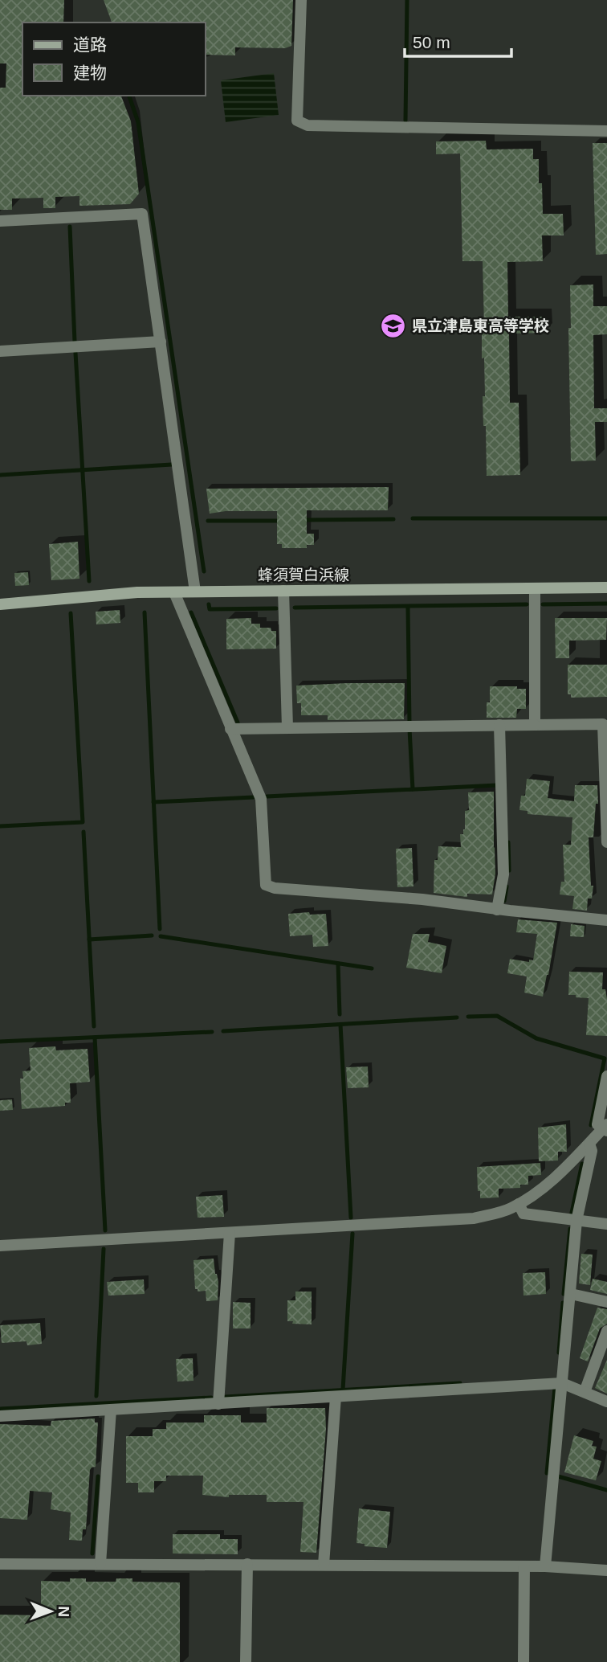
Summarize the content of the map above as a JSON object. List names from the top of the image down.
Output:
{
  "streets": {
    "main road": ["蜂須賀白浜線"]
  },
  "places": {
    "school or university": ["県立津島東高等学校"]
  },
  "legend": ["道路", "建物"],
  "scale_bar": "50 m",
  "north": "right"
}
